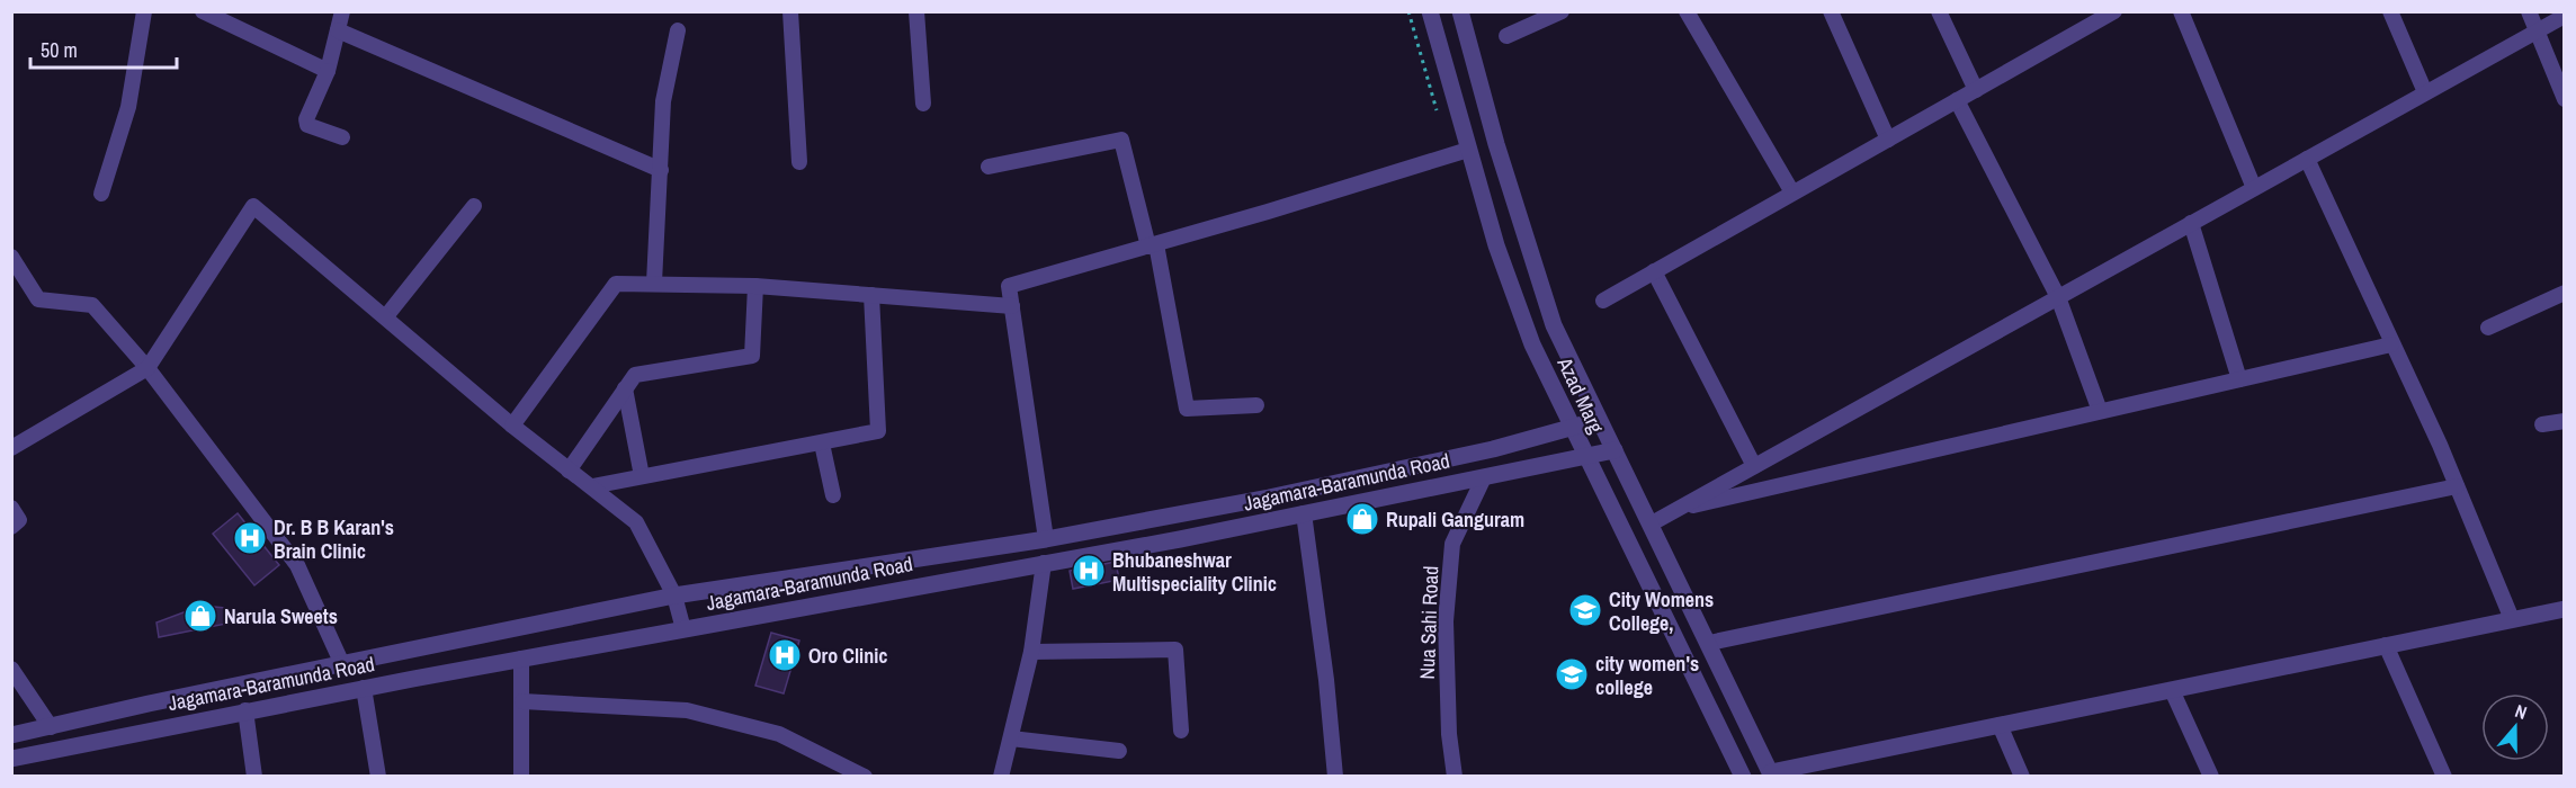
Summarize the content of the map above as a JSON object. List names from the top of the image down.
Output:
{
  "streets": {
    "street": ["Azad Marg", "Jagamara-Baramunda Road", "Nua Sahi Road"]
  },
  "crossings": [
    ["Azad Marg", "Jagamara-Baramunda Road"],
    ["Jagamara-Baramunda Road", "Nua Sahi Road"]
  ],
  "places": {
    "shop": ["Rupali Ganguram", "Narula Sweets"],
    "hospital": ["Dr. B B Karan's Brain Clinic", "Bhubaneshwar Multispeciality Clinic", "Oro Clinic"],
    "school or university": ["City Womens College,", "city women's college"]
  },
  "scale_bar": "50 m",
  "north": "top"
}
